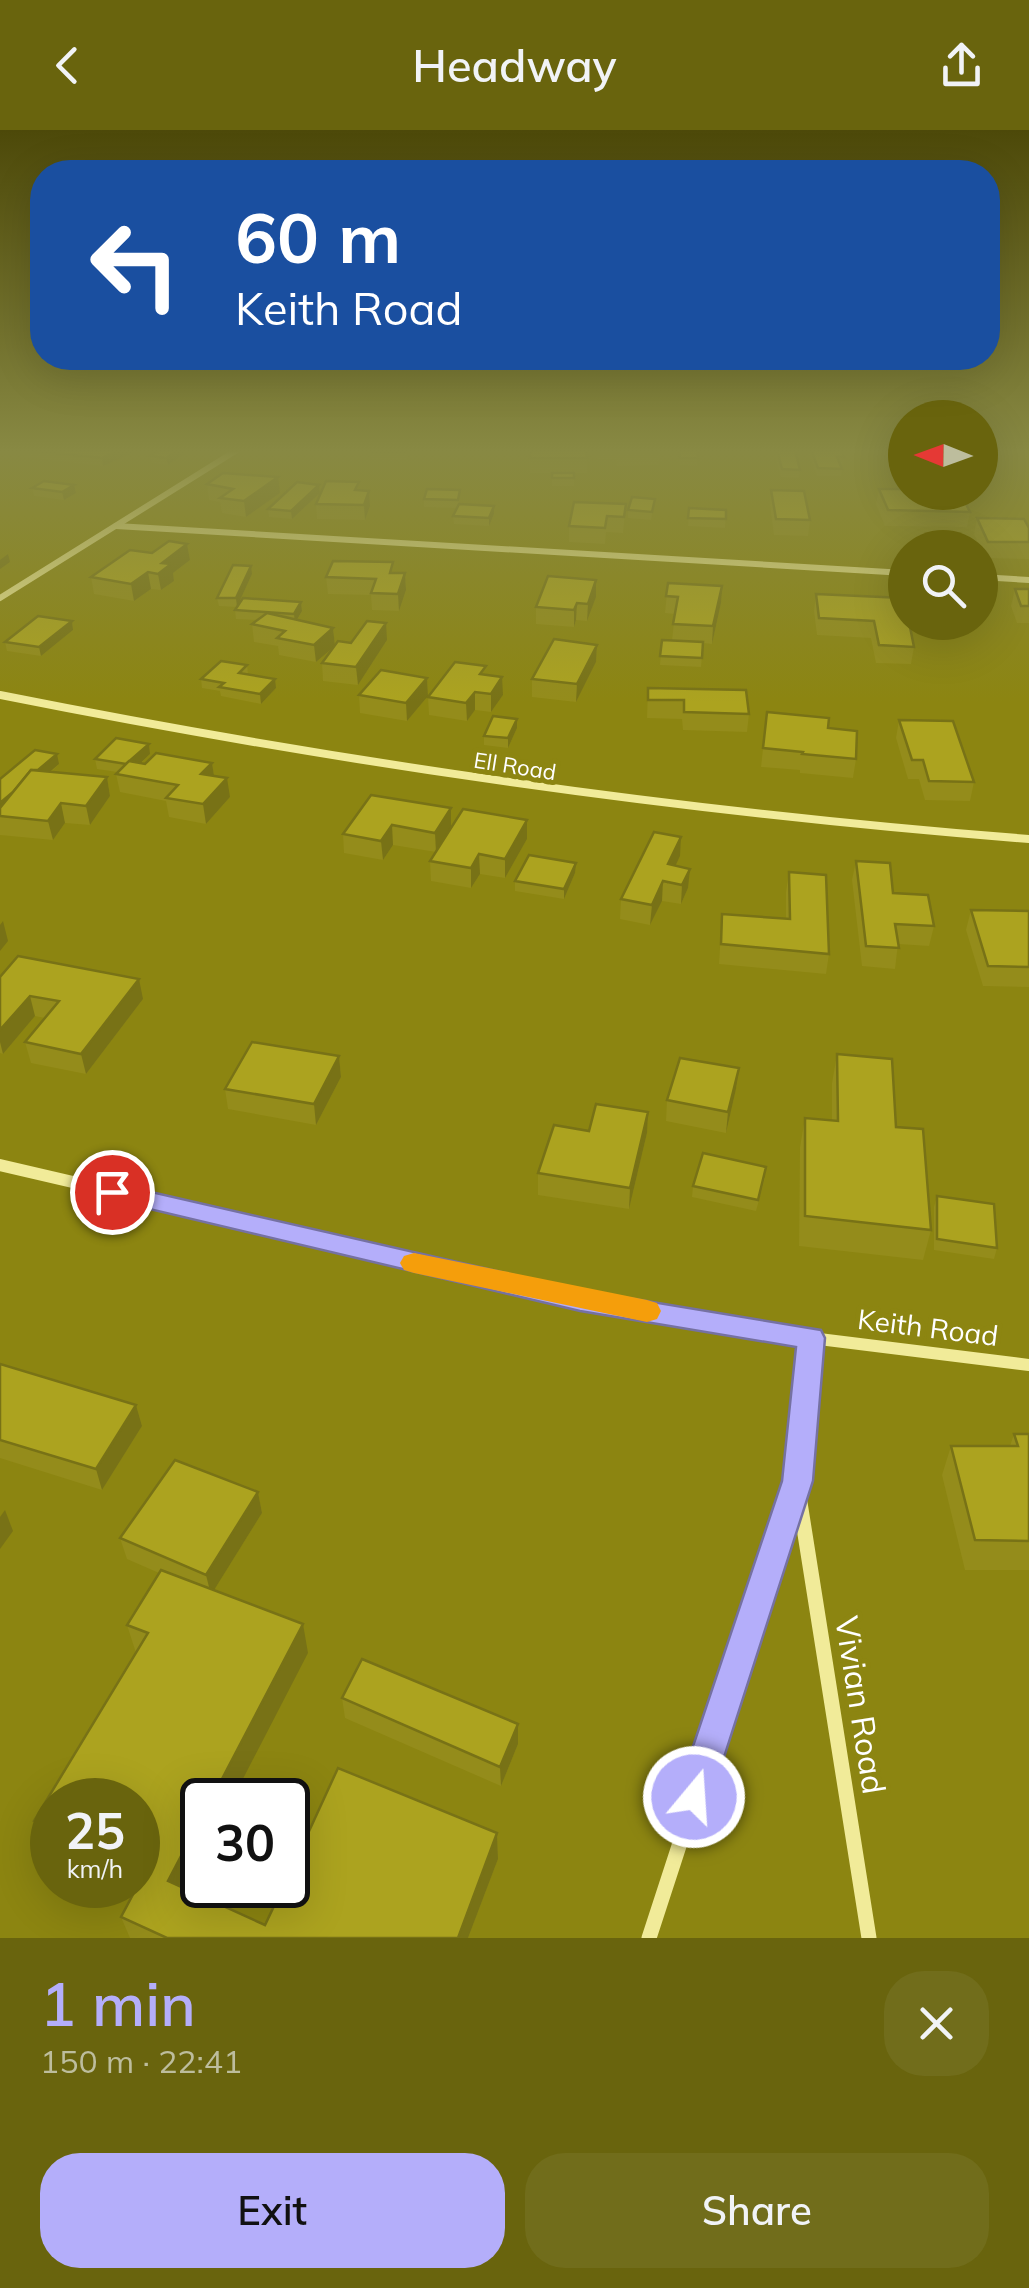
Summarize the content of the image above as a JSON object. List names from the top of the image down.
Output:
{
  "streets": {
    "street": ["Ell Road", "Keith Road", "Vivian Road"]
  },
  "north": "left",
  "page": {
    "header": "Headway",
    "turn": ["60 m", "Keith Road"],
    "speed": "25 km/h",
    "limit": "30",
    "heading": ["1 min", "150 m · 22:41"],
    "buttons": ["Exit", "Share"]
  }
}
